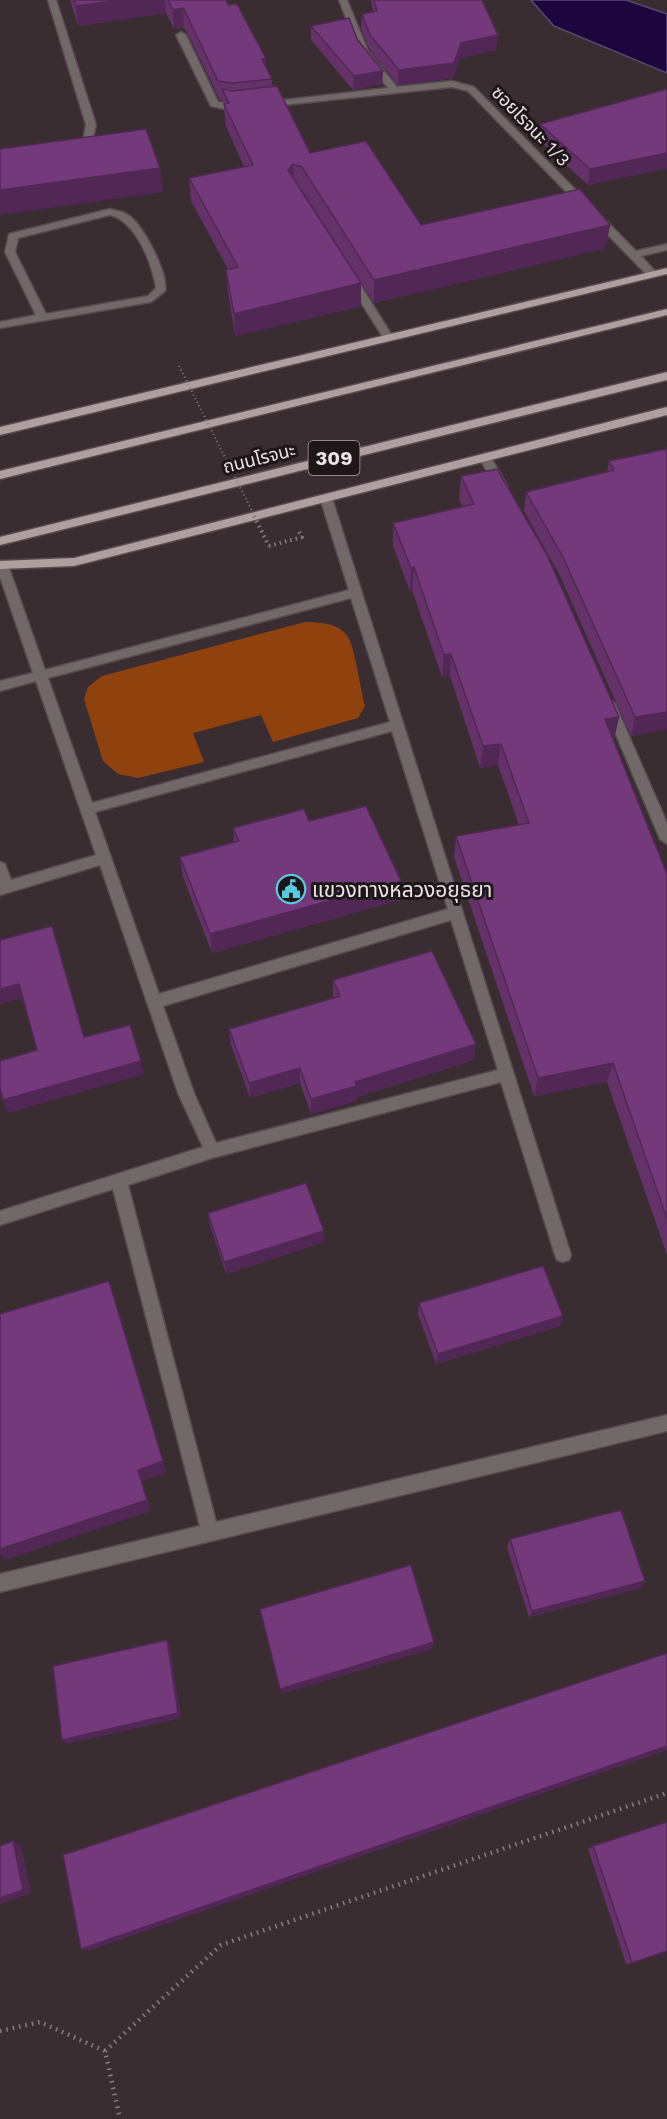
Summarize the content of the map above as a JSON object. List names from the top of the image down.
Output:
{
  "streets": {
    "main road": ["ถนนโรจนะ", "309"],
    "street": ["ซอยโรจนะ 1/3"]
  },
  "places": {
    "public building": ["แขวงทางหลวงอยุธยา"]
  }
}
